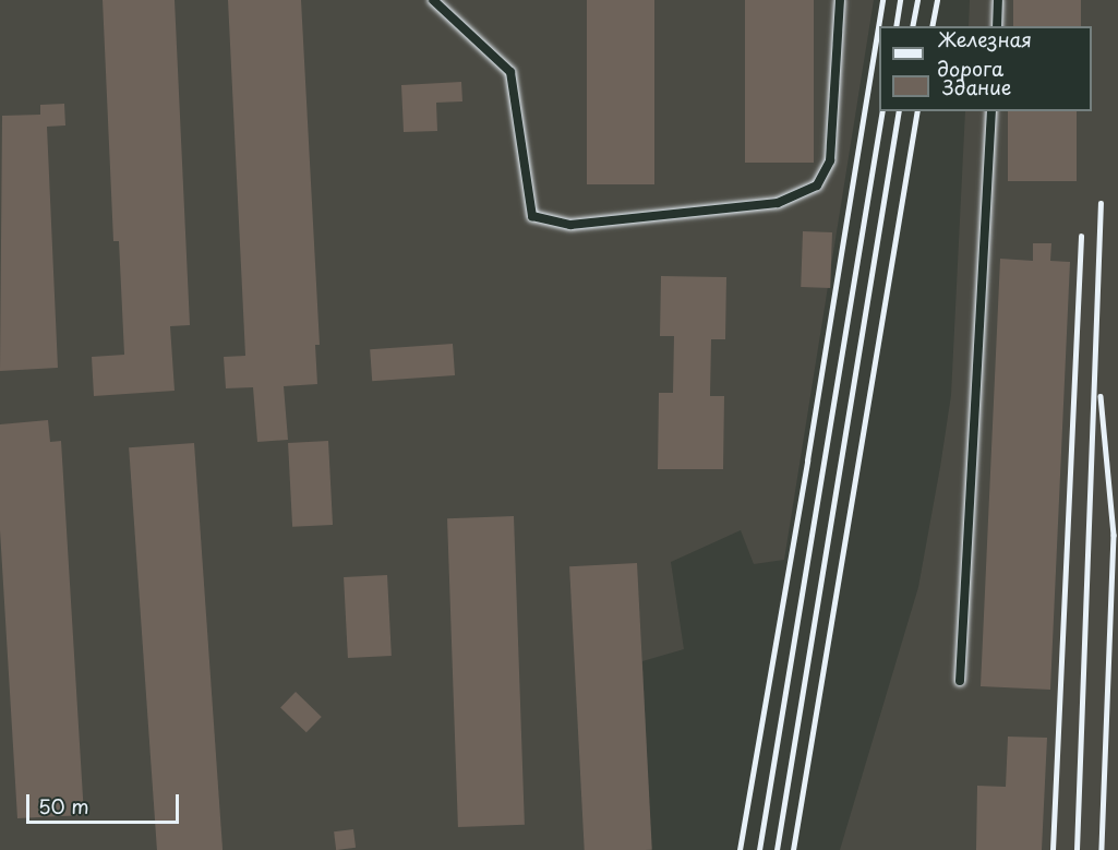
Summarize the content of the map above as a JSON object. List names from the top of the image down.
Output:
{
  "legend": ["Железная дорога", "Здание"],
  "scale_bar": "50 m"
}
